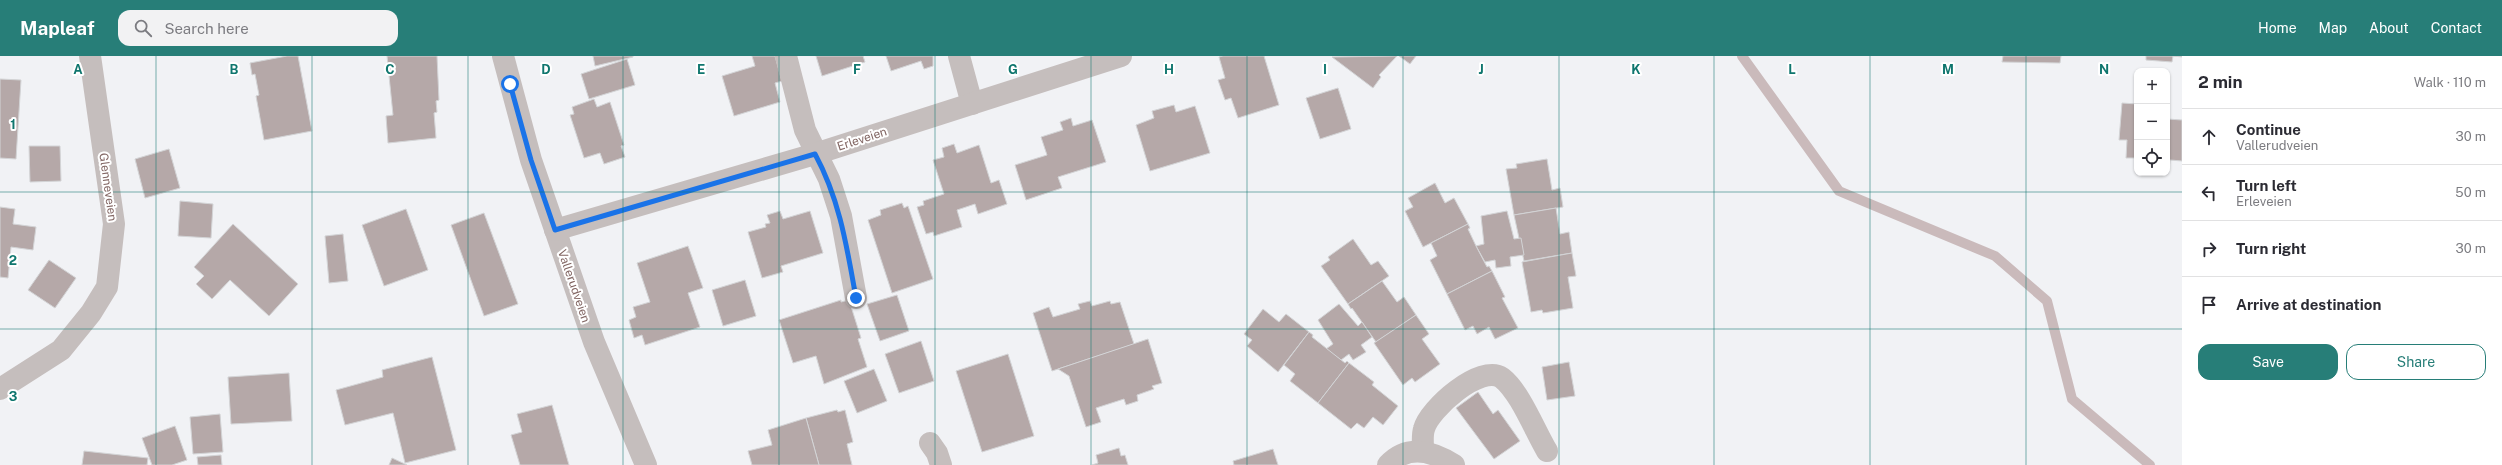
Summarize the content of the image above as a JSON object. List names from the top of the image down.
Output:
{
  "streets": {
    "street": ["Erleveien", "Glenneveien", "Vallerudveien"]
  },
  "crossings": [
    ["Erleveien", "Vallerudveien"]
  ],
  "page": {
    "header": "Mapleaf",
    "search": "Search here",
    "nav": [
      "Home",
      "Map",
      "About",
      "Contact"
    ],
    "heading": ["2 min", "Walk · 110 m"],
    "map_buttons": ["+", "−"],
    "list": [
      ["Continue", "Vallerudveien", "30 m"],
      ["Turn left", "Erleveien", "50 m"],
      ["Turn right", "30 m"],
      "Arrive at destination"
    ],
    "buttons": ["Save", "Share"]
  },
  "grid": {
    "columns": [
      "A",
      "B",
      "C",
      "D",
      "E",
      "F",
      "G",
      "H",
      "I",
      "J",
      "K",
      "L",
      "M",
      "N"
    ],
    "rows": ["1", "2", "3"]
  }
}
